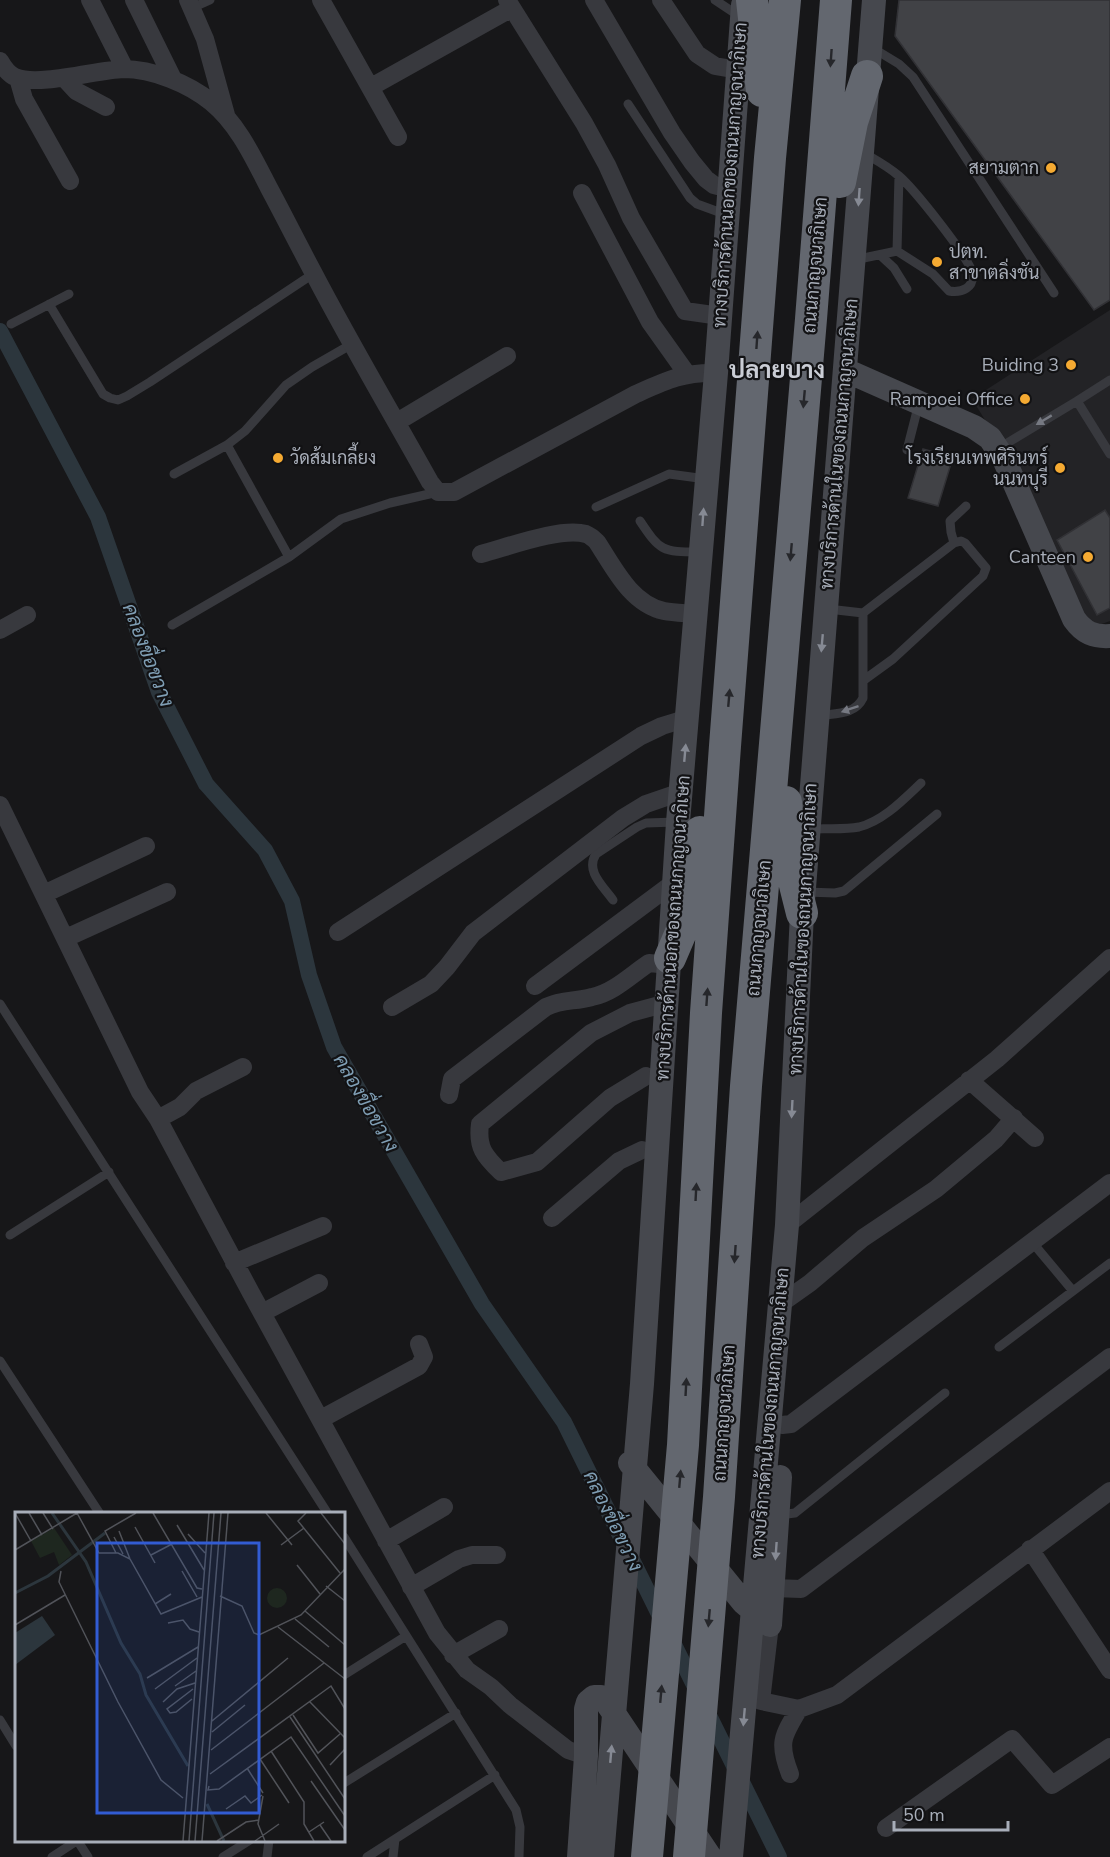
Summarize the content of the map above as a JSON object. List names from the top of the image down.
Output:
{
  "streets": {
    "highway": ["ถนนกาญจนาภิเษก"],
    "main road": ["ทางบริการด้านนอกของถนนกาญจนาภิเษก", "ทางบริการด้านในของถนนกาญจนาภิเษก"]
  },
  "districts": ["ปลายบาง"],
  "water": ["คลองขื่อขวาง"],
  "places": [
    "สยามตาก",
    "ปตท. สาขาตลิ่งชัน",
    "Buiding 3",
    "Rampoei Office",
    "วัดส้มเกลี้ยง",
    "โรงเรียนเทพศิรินทร์ นนทบุรี",
    "Canteen"
  ],
  "scale_bar": "50 m"
}
